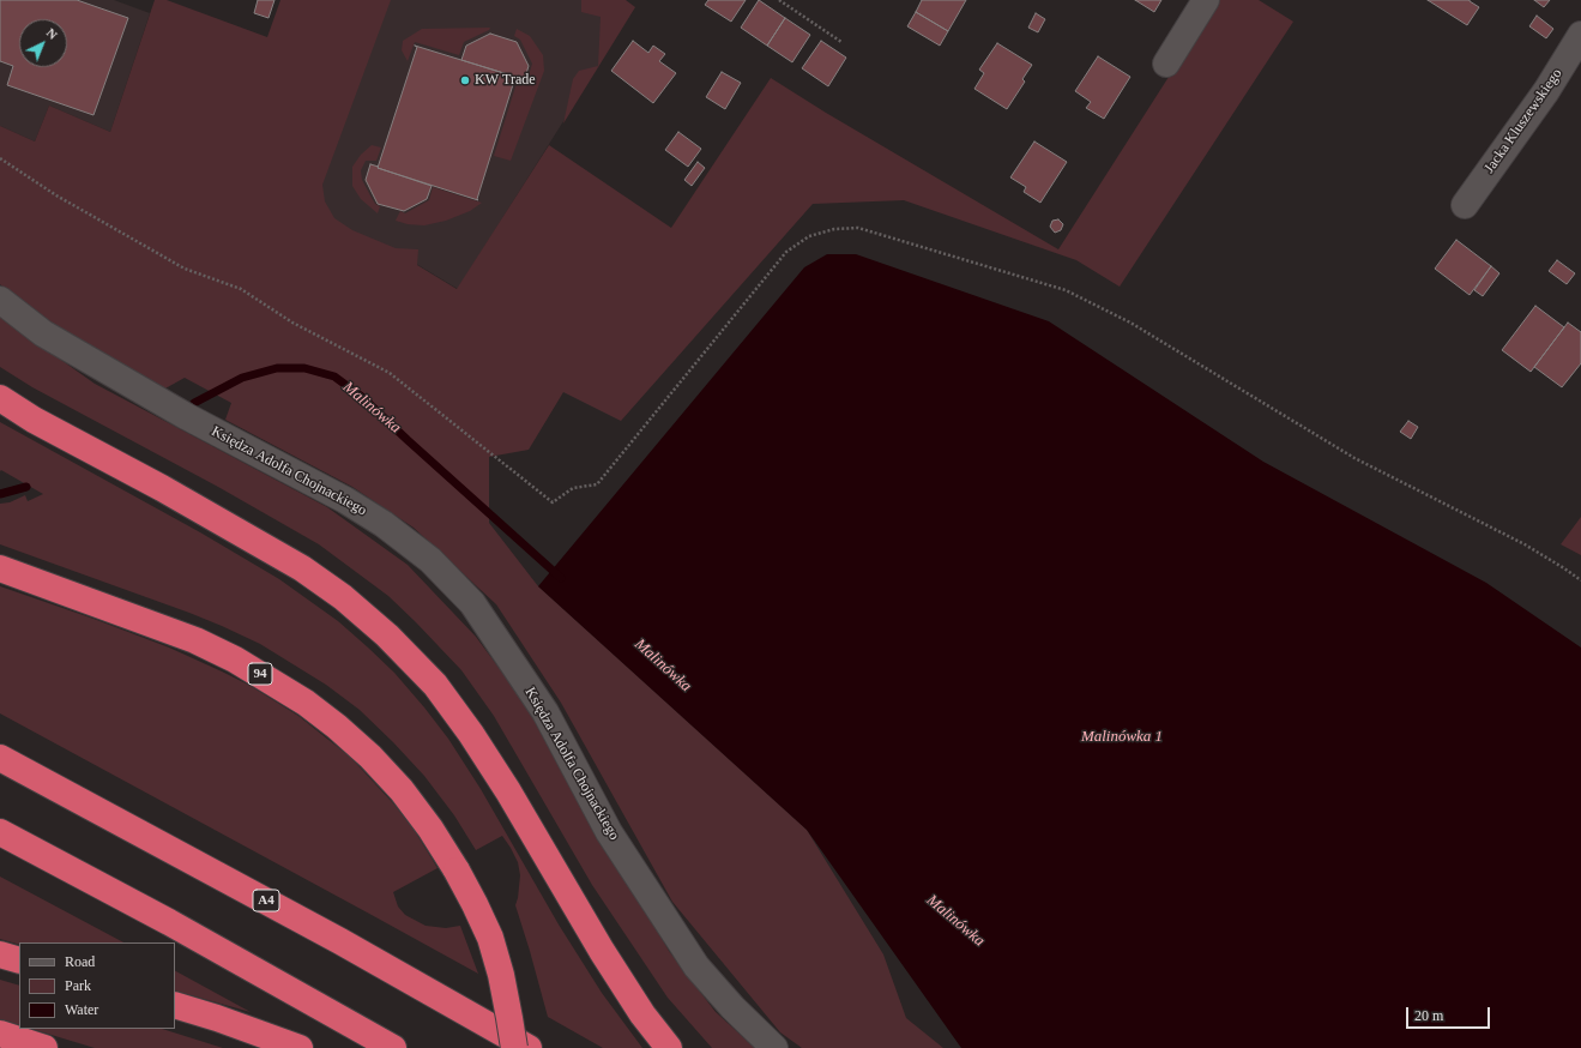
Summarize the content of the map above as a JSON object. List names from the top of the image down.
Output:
{
  "streets": {
    "highway": ["94", "A4"],
    "street": ["Jacka Kluszewskiego", "Księdza Adolfa Chojnackiego"]
  },
  "water": ["Malinówka", "Malinówka 1"],
  "places": ["KW Trade"],
  "legend": ["Road", "Park", "Water"],
  "scale_bar": "20 m",
  "north": "top right"
}
